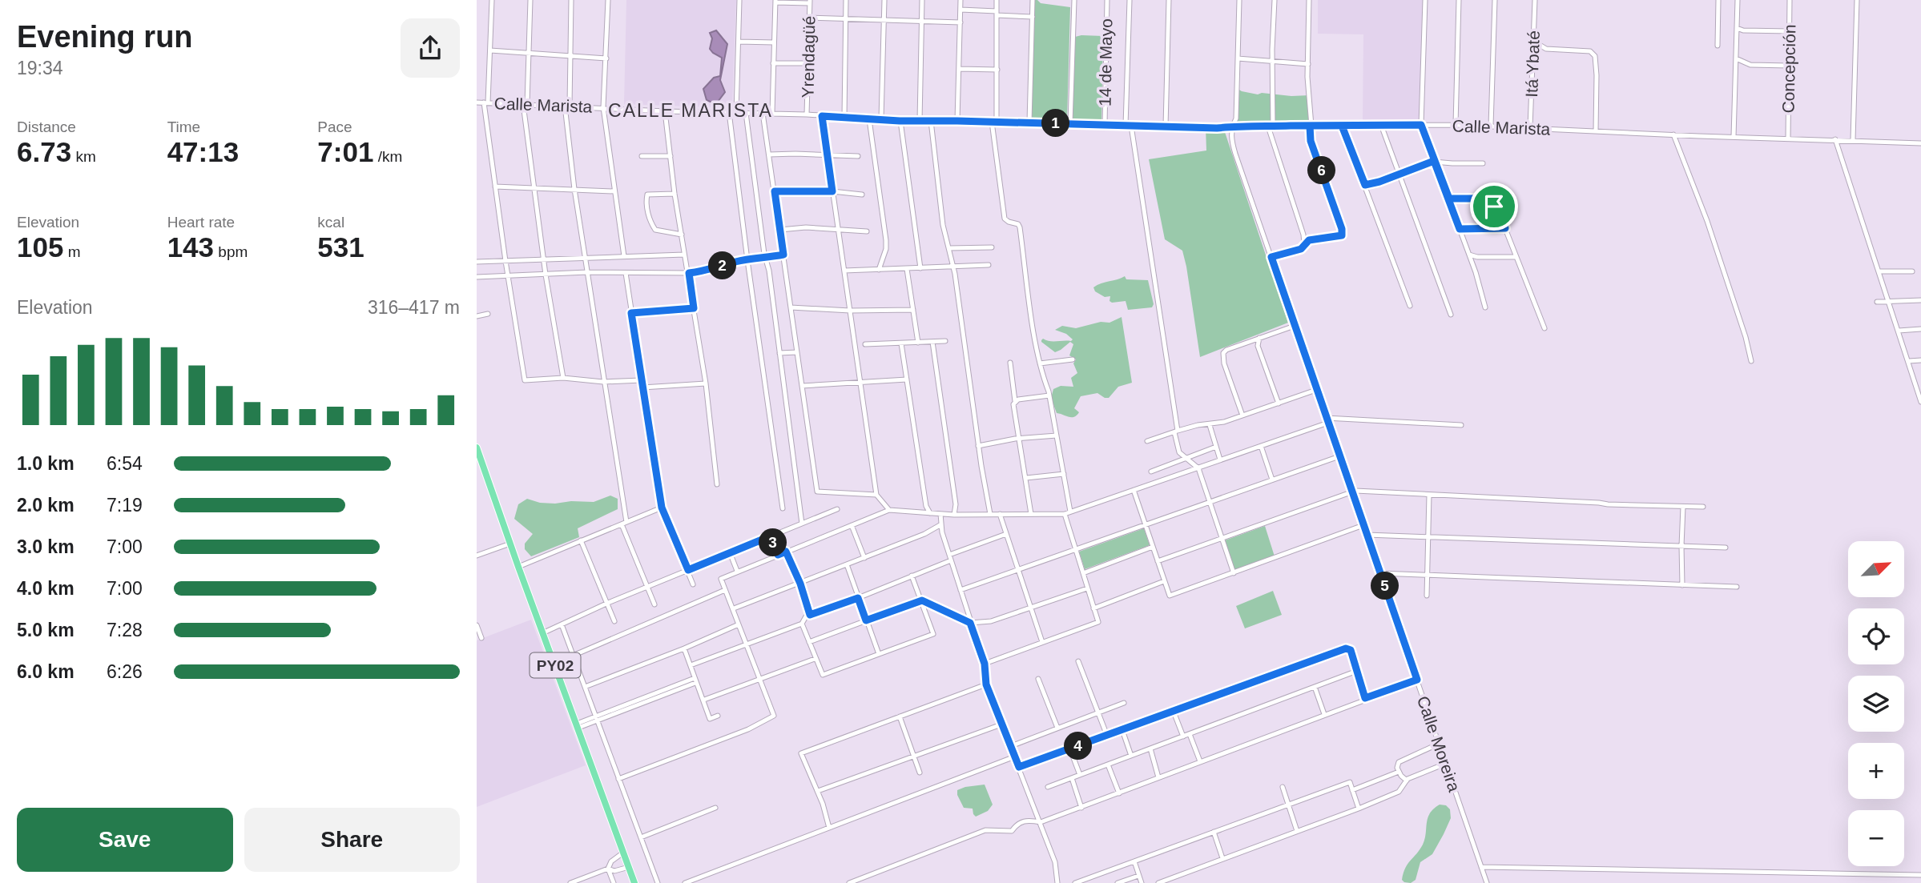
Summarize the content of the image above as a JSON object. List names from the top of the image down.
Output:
{
  "streets": {
    "main road": ["PY02"],
    "street": [
      "Yrendagüé",
      "14 de Mayo",
      "Itá Ybaté",
      "Concepción",
      "Calle Marista",
      "Calle Moreira"
    ]
  },
  "crossings": [
    ["Yrendagüé", "Calle Marista"],
    ["14 de Mayo", "Calle Marista"],
    ["Itá Ybaté", "Calle Marista"],
    ["Concepción", "Calle Marista"],
    ["Calle Marista", "Calle Moreira"]
  ],
  "districts": ["CALLE MARISTA"],
  "north": "top right",
  "page": {
    "heading": ["Evening run", "19:34"],
    "stats": [
      ["Distance", "6.73 km"],
      ["Time", "47:13"],
      ["Pace", "7:01 /km"],
      ["Elevation", "105 m"],
      ["Heart rate", "143 bpm"],
      ["kcal", "531"]
    ],
    "pins": [
      "1",
      "6",
      "2",
      "3",
      "5",
      "4"
    ],
    "chart": ["Elevation", "316–417 m"],
    "list": [
      {
        "name": "1.0 km",
        "note": "6:54"
      },
      {
        "name": "2.0 km",
        "note": "7:19"
      },
      {
        "name": "3.0 km",
        "note": "7:00"
      },
      {
        "name": "4.0 km",
        "note": "7:00"
      },
      {
        "name": "5.0 km",
        "note": "7:28"
      },
      {
        "name": "6.0 km",
        "note": "6:26"
      }
    ],
    "map_buttons": ["+", "−"],
    "buttons": ["Save", "Share"]
  }
}
